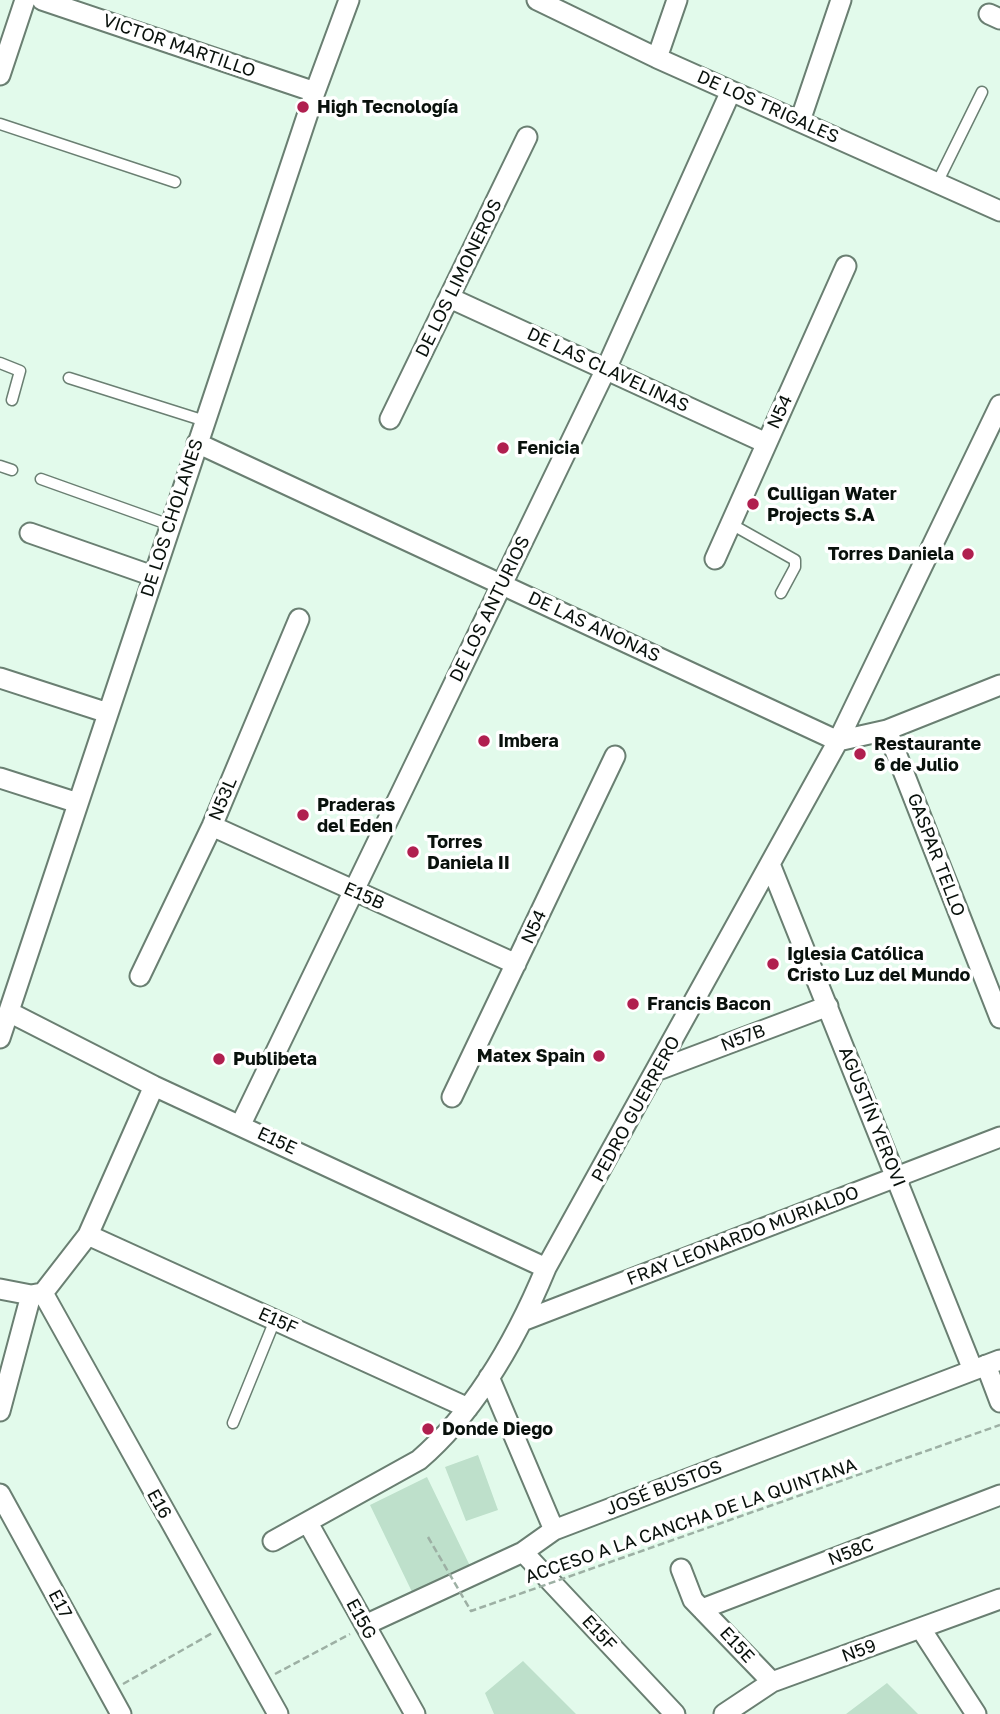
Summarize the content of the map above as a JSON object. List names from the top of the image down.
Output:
{
  "streets": {
    "street": [
      "VICTOR MARTILLO",
      "DE LOS TRIGALES",
      "DE LOS LIMONEROS",
      "DE LAS CLAVELINAS",
      "N54",
      "DE LOS CHOLANES",
      "DE LOS ANTURIOS",
      "DE LAS ANONAS",
      "N53L",
      "GASPAR TELLO",
      "E15B",
      "N57B",
      "PEDRO GUERRERO",
      "AGUSTÍN YEROVI",
      "E15E",
      "FRAY LEONARDO MURIALDO",
      "E15F",
      "JOSÉ BUSTOS",
      "E16",
      "N58C",
      "E17",
      "E15G",
      "N59"
    ],
    "path": ["ACCESO A LA CANCHA DE LA QUINTANA"]
  },
  "crossings": [
    ["VICTOR MARTILLO", "DE LOS CHOLANES"],
    ["DE LOS TRIGALES", "DE LOS ANTURIOS"],
    ["DE LOS LIMONEROS", "DE LAS CLAVELINAS"],
    ["DE LAS CLAVELINAS", "N54"],
    ["DE LAS CLAVELINAS", "DE LOS ANTURIOS"],
    ["N54", "E15B"],
    ["DE LOS CHOLANES", "DE LAS ANONAS"],
    ["DE LOS CHOLANES", "E15E"],
    ["DE LOS ANTURIOS", "DE LAS ANONAS"],
    ["DE LOS ANTURIOS", "E15B"],
    ["DE LOS ANTURIOS", "E15E"],
    ["DE LAS ANONAS", "PEDRO GUERRERO"],
    ["N53L", "E15B"],
    ["N57B", "PEDRO GUERRERO"],
    ["N57B", "AGUSTÍN YEROVI"],
    ["PEDRO GUERRERO", "AGUSTÍN YEROVI"],
    ["PEDRO GUERRERO", "E15E"],
    ["PEDRO GUERRERO", "FRAY LEONARDO MURIALDO"],
    ["PEDRO GUERRERO", "E15F"],
    ["PEDRO GUERRERO", "E15G"],
    ["AGUSTÍN YEROVI", "FRAY LEONARDO MURIALDO"],
    ["AGUSTÍN YEROVI", "JOSÉ BUSTOS"],
    ["E15E", "N58C"],
    ["E15E", "N59"],
    ["E15F", "JOSÉ BUSTOS"],
    ["JOSÉ BUSTOS", "E15G"]
  ],
  "places": [
    "High Tecnología",
    "Fenicia",
    "Culligan Water Projects S.A",
    "Torres Daniela",
    "Imbera",
    "Restaurante 6 de Julio",
    "Praderas del Eden",
    "Torres Daniela II",
    "Iglesia Católica Cristo Luz del Mundo",
    "Francis Bacon",
    "Matex Spain",
    "Publibeta",
    "Donde Diego"
  ]
}
